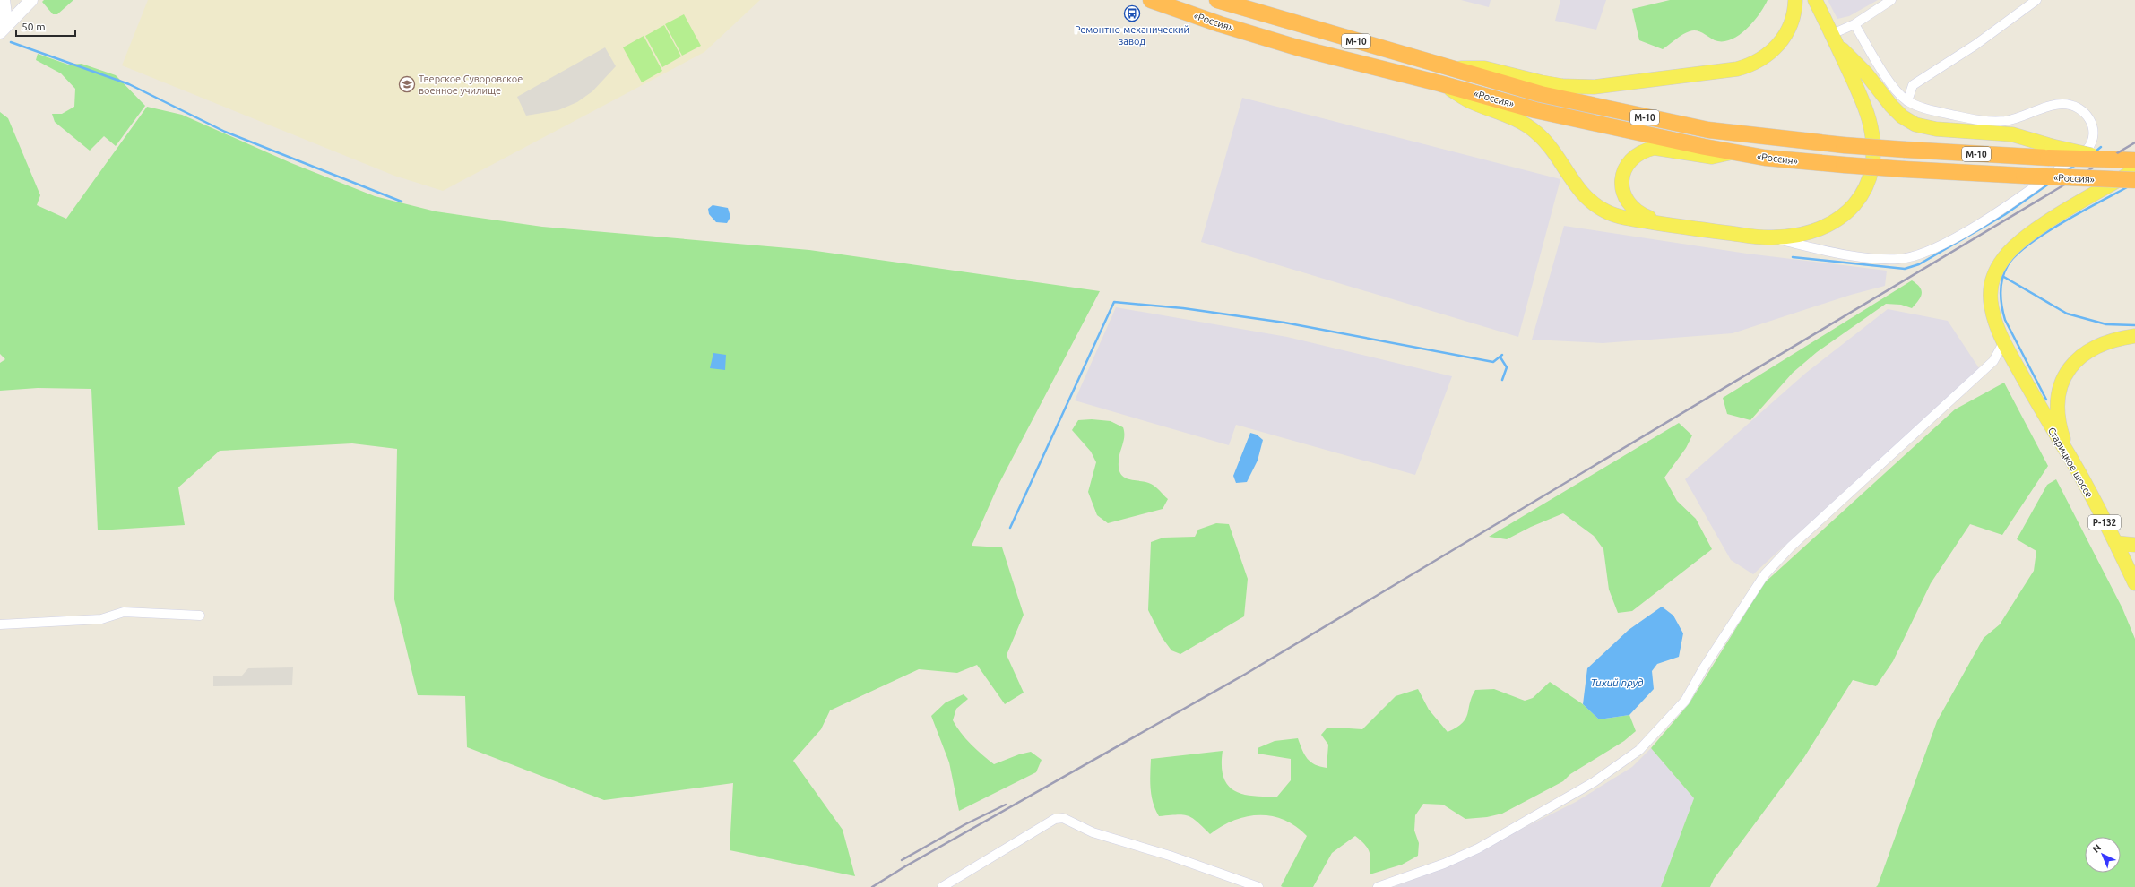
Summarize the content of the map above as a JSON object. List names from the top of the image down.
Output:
{
  "streets": {
    "highway": ["«Россия»", "М-10"],
    "main road": ["Старицкое шоссе", "Р-132"]
  },
  "water": ["Тихий пруд"],
  "places": {
    "bus stop": ["Ремонтно-механический завод"],
    "school or university": ["Тверское Суворовское военное училище"]
  },
  "scale_bar": "50 m",
  "north": "top left"
}
